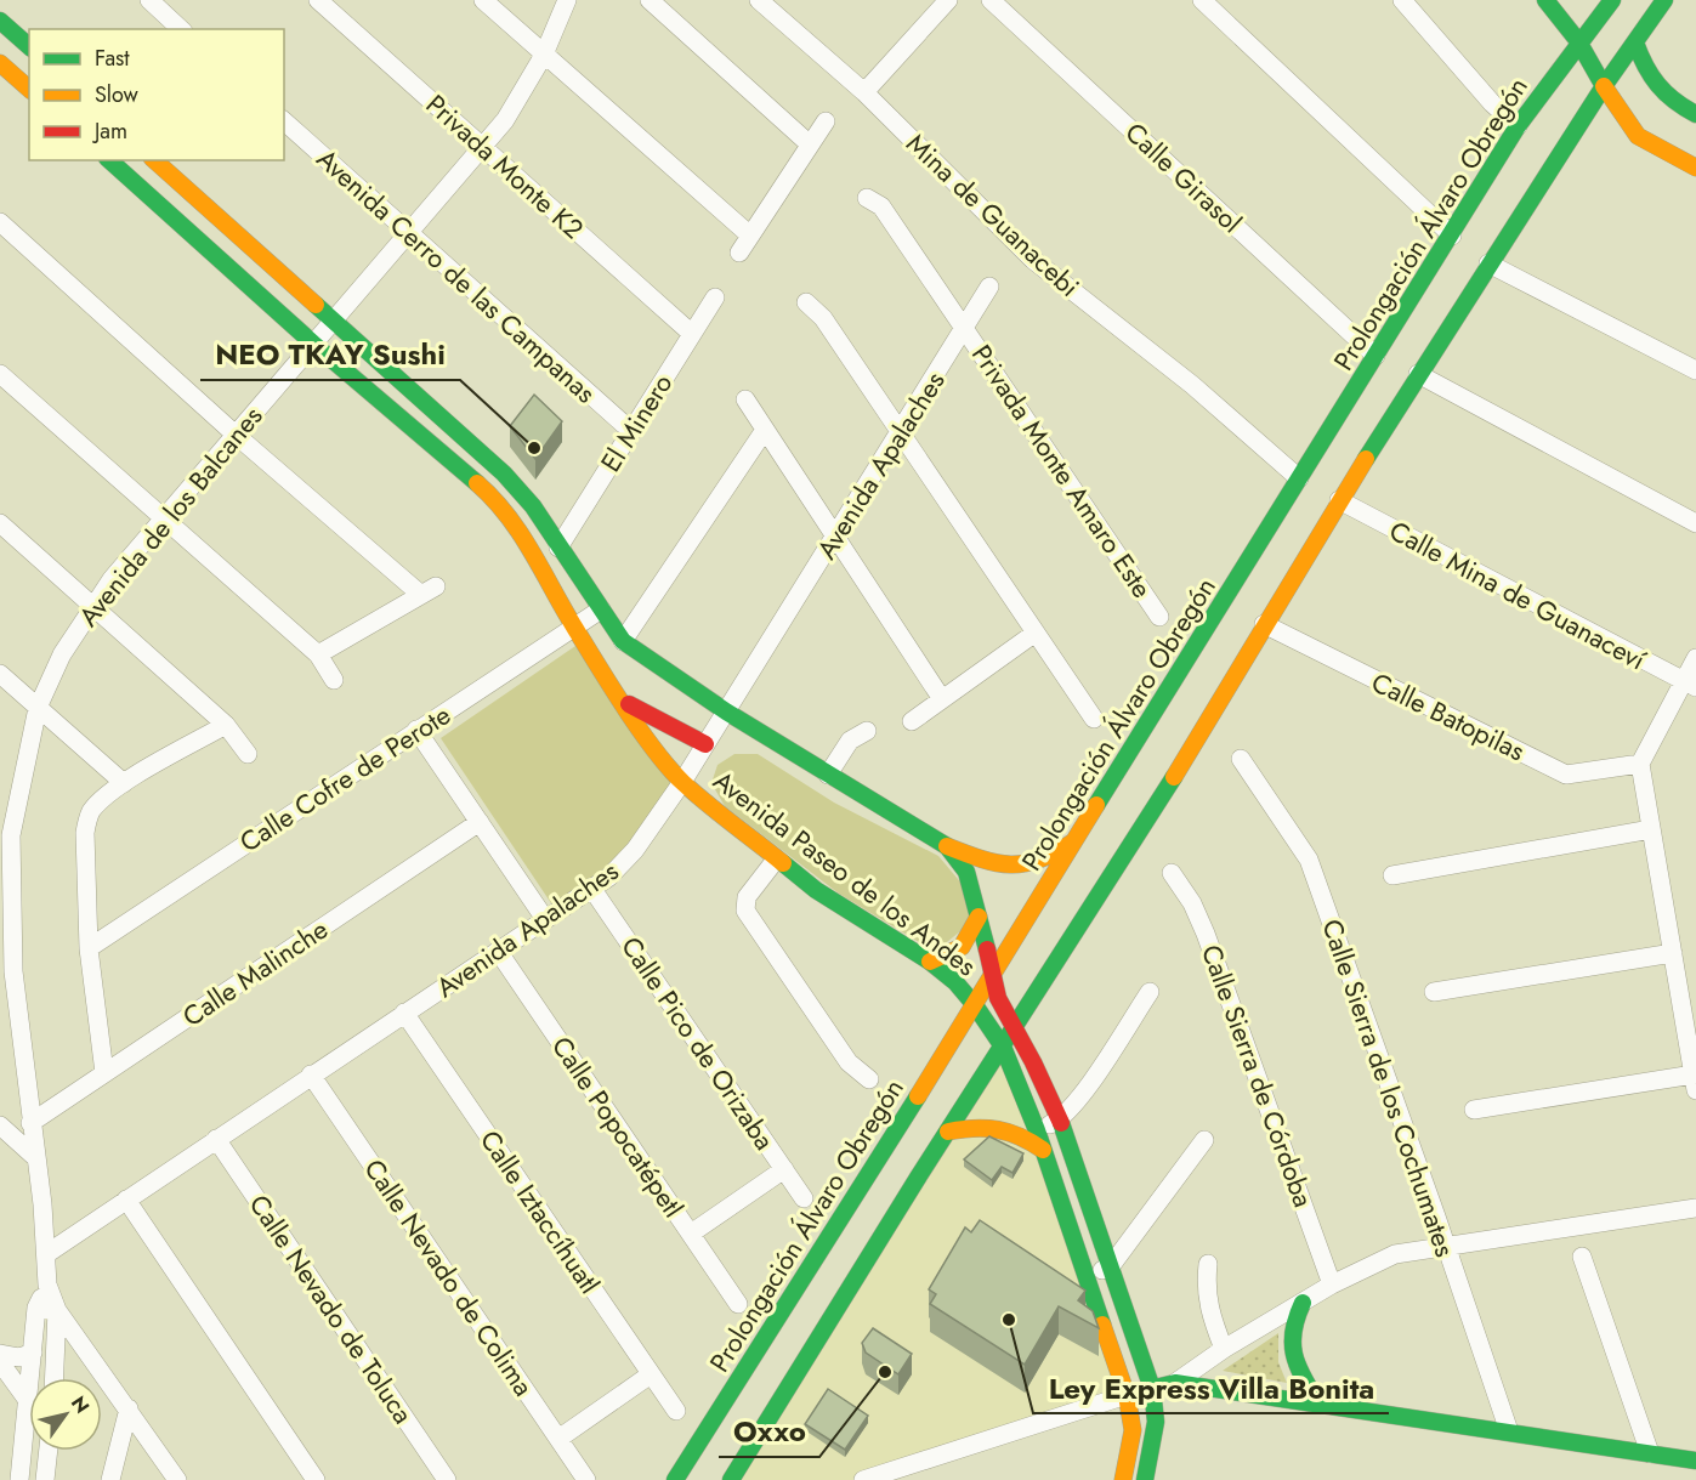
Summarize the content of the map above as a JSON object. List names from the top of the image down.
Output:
{
  "streets": {
    "street": [
      "Privada Monte K2",
      "Calle Girasol",
      "Mina de Guanacebi",
      "Prolongación Álvaro Obregón",
      "Avenida Cerro de las Campanas",
      "El Minero",
      "Avenida Apalaches",
      "Privada Monte Amaro Este",
      "Avenida de los Balcanes",
      "Calle Mina de Guanaceví",
      "Calle Batopilas",
      "Calle Cofre de Perote",
      "Avenida Paseo de los Andes",
      "Calle Malinche",
      "Calle Pico de Orizaba",
      "Calle Sierra de Córdoba",
      "Calle Sierra de los Cochumates",
      "Calle Popocatépetl",
      "Calle Iztaccíhuatl",
      "Calle Nevado de Colima",
      "Calle Nevado de Toluca"
    ]
  },
  "crossings": [
    ["Privada Monte K2", "El Minero"],
    ["Privada Monte K2", "Avenida de los Balcanes"],
    ["Calle Girasol", "Prolongación Álvaro Obregón"],
    ["Mina de Guanacebi", "Prolongación Álvaro Obregón"],
    ["Prolongación Álvaro Obregón", "Avenida Paseo de los Andes"],
    ["Avenida Cerro de las Campanas", "El Minero"],
    ["Avenida Cerro de las Campanas", "Avenida de los Balcanes"],
    ["El Minero", "Avenida Paseo de los Andes"],
    ["Avenida Apalaches", "Privada Monte Amaro Este"],
    ["Avenida Apalaches", "Avenida de los Balcanes"],
    ["Avenida Apalaches", "Avenida Paseo de los Andes"],
    ["Avenida Apalaches", "Calle Pico de Orizaba"],
    ["Avenida Apalaches", "Calle Popocatépetl"],
    ["Avenida Apalaches", "Calle Iztaccíhuatl"],
    ["Avenida Apalaches", "Calle Nevado de Colima"],
    ["Avenida Apalaches", "Calle Nevado de Toluca"],
    ["Avenida de los Balcanes", "Avenida Paseo de los Andes"],
    ["Avenida de los Balcanes", "Calle Malinche"],
    ["Calle Cofre de Perote", "Avenida Paseo de los Andes"]
  ],
  "places": ["NEO TKAY Sushi", "Ley Express Villa Bonita", "Oxxo"],
  "legend": ["Fast", "Slow", "Jam"],
  "north": "top right"
}
